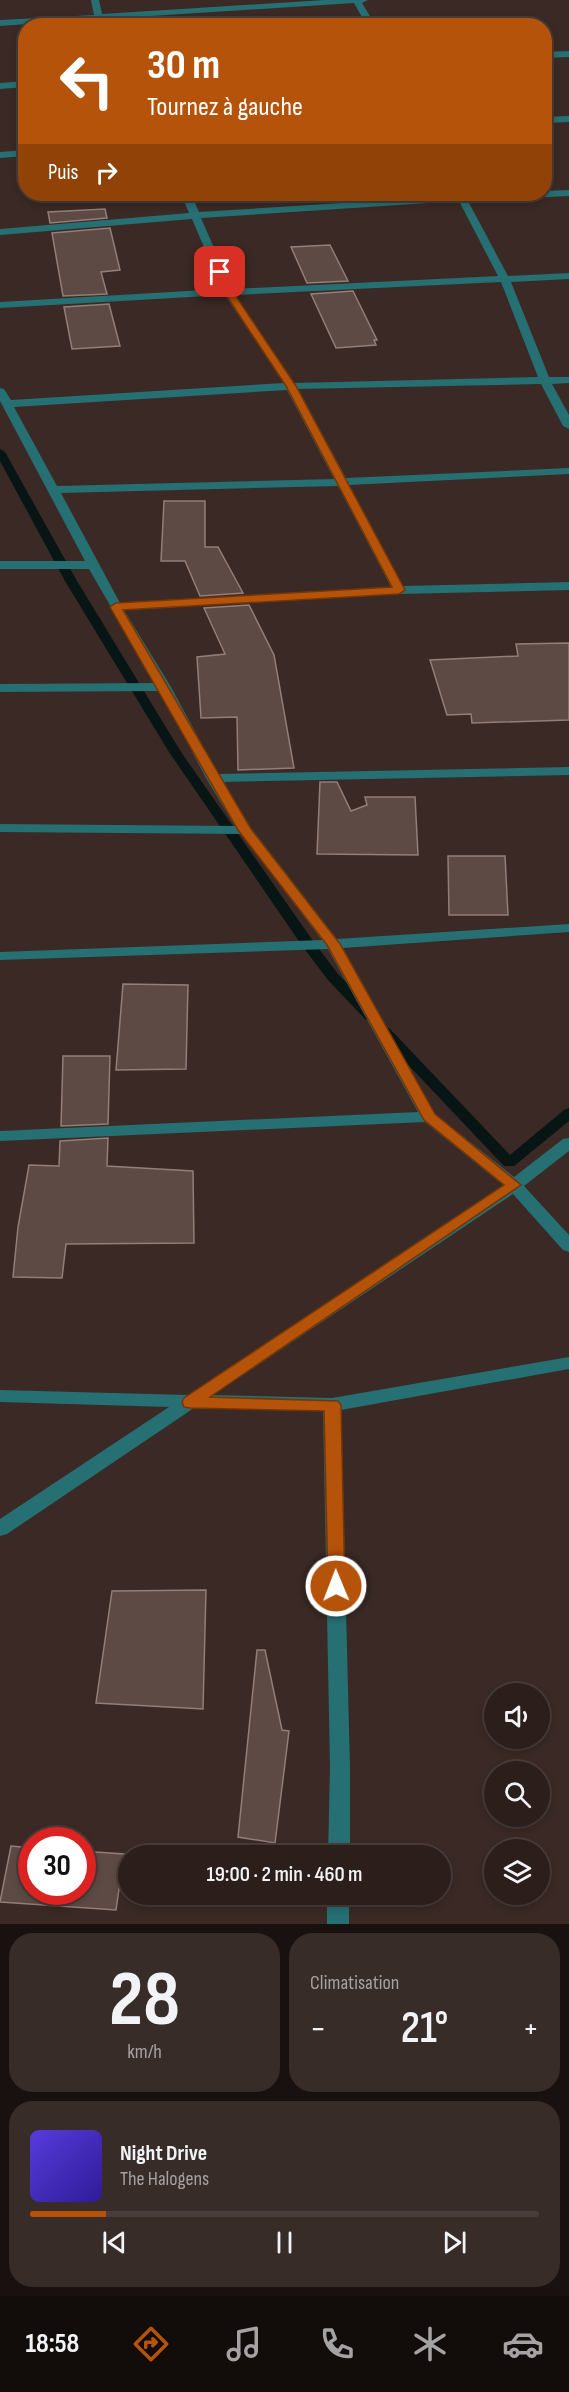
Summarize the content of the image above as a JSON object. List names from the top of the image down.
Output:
{
  "page": {
    "turn": ["30 m", "Tournez à gauche"],
    "then": "Puis",
    "limit": "30",
    "trip": "19:00 · 2 min · 460 m",
    "tile": [
      ["28", "km/h"],
      "Climatisation"
    ],
    "heat": ["−", "21°", "+"],
    "song": ["Night Drive", "The Halogens"],
    "tabs": "18:58"
  }
}
